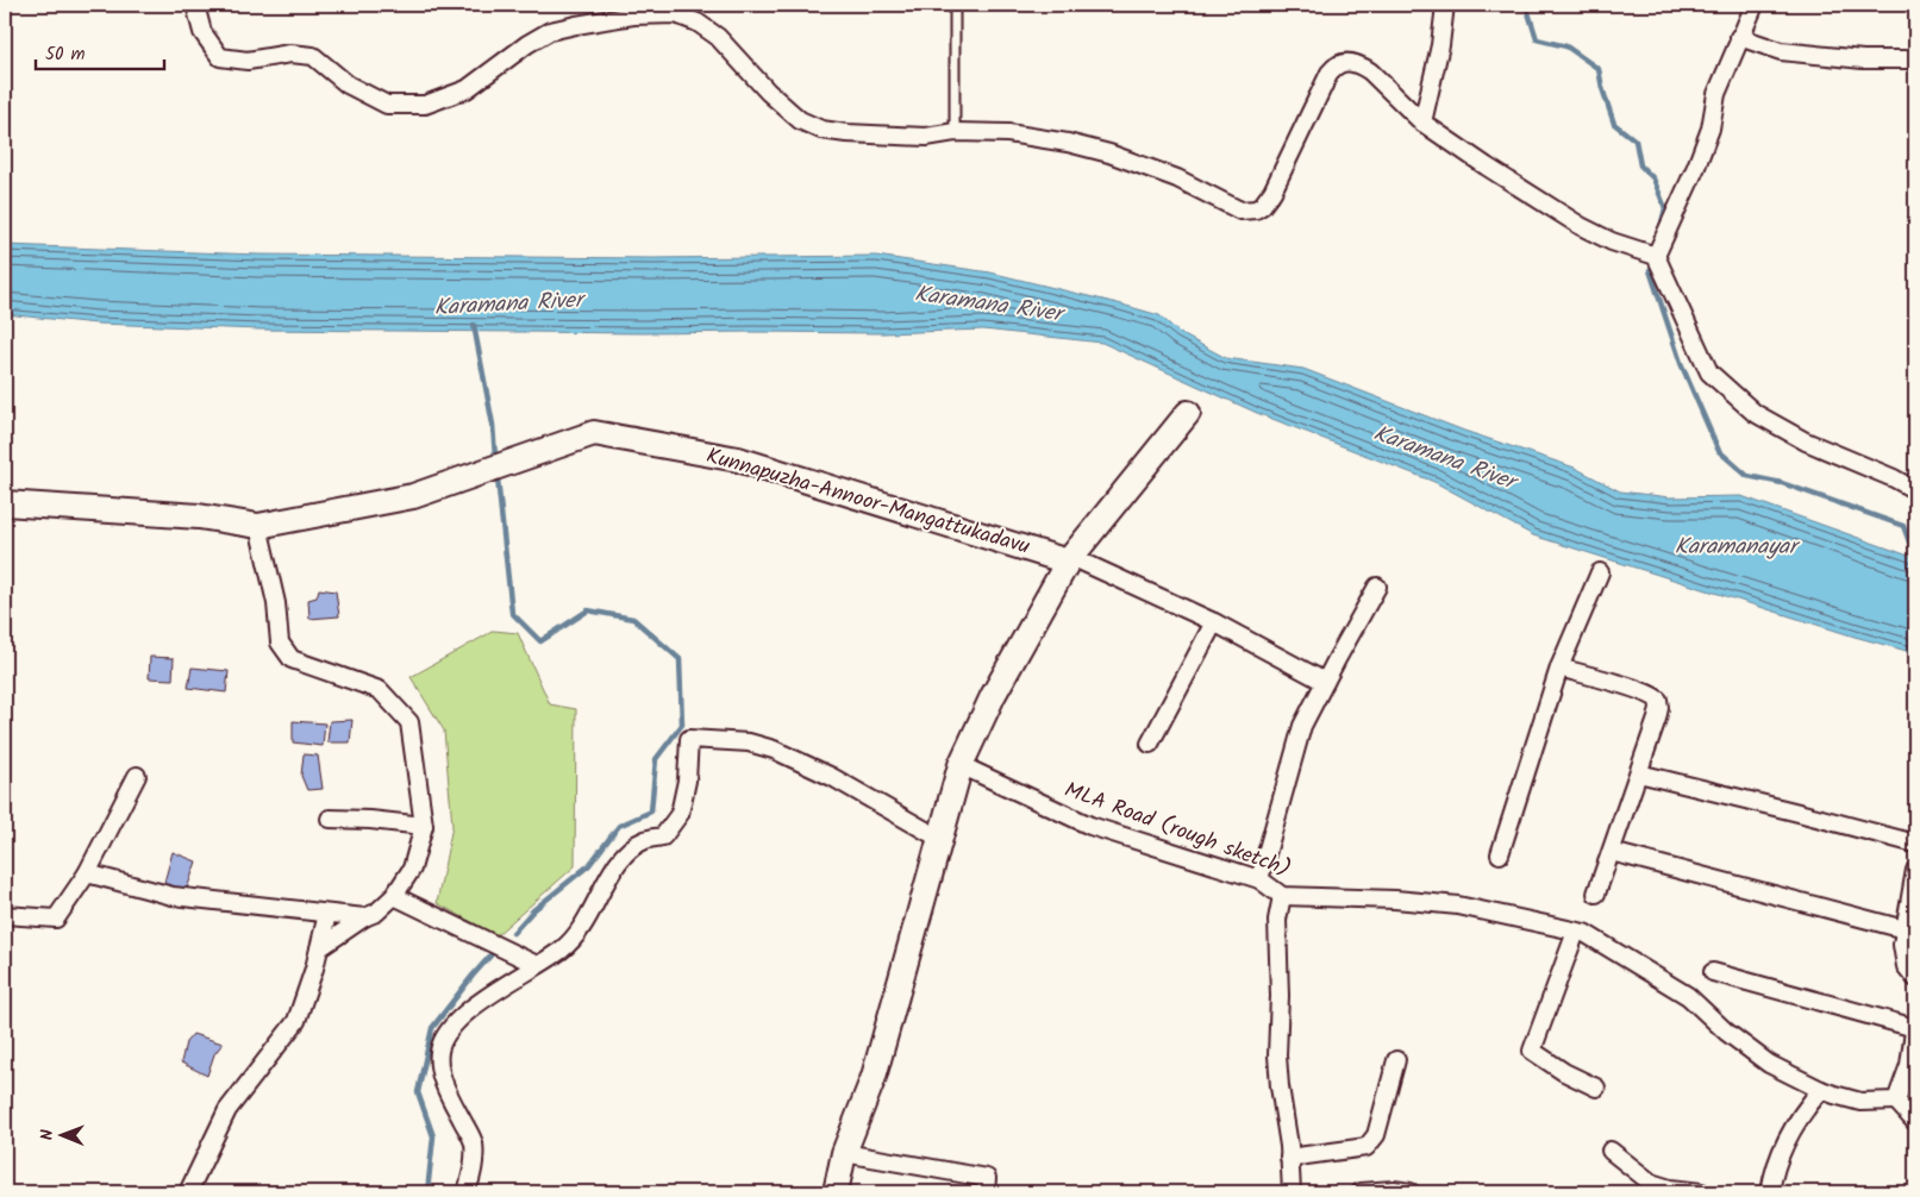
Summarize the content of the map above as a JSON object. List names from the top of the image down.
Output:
{
  "streets": {
    "street": ["Kunnapuzha-Annoor-Mangattukadavu", "MLA Road (rough sketch)"]
  },
  "water": ["Karamana River", "Karamanayar"],
  "scale_bar": "50 m",
  "north": "left"
}
